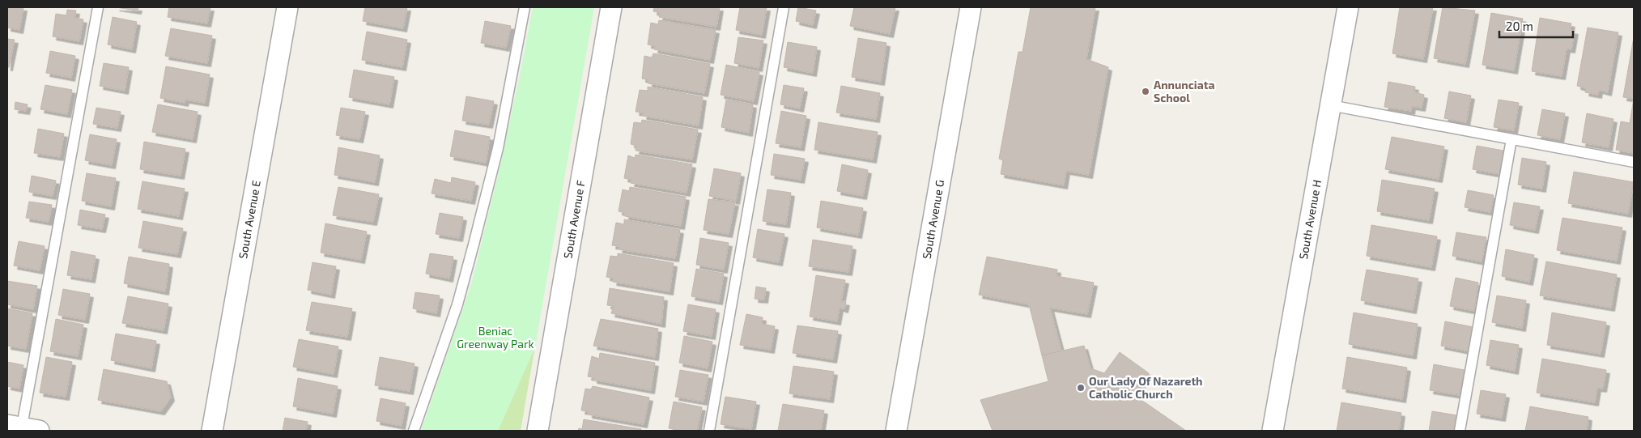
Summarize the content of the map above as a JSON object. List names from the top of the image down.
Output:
{
  "streets": {
    "street": [
      "South Avenue E",
      "South Avenue F",
      "South Avenue G",
      "South Avenue H"
    ]
  },
  "parks": ["Beniac Greenway Park"],
  "places": ["Annunciata School", "Our Lady Of Nazareth Catholic Church"],
  "scale_bar": "20 m"
}
